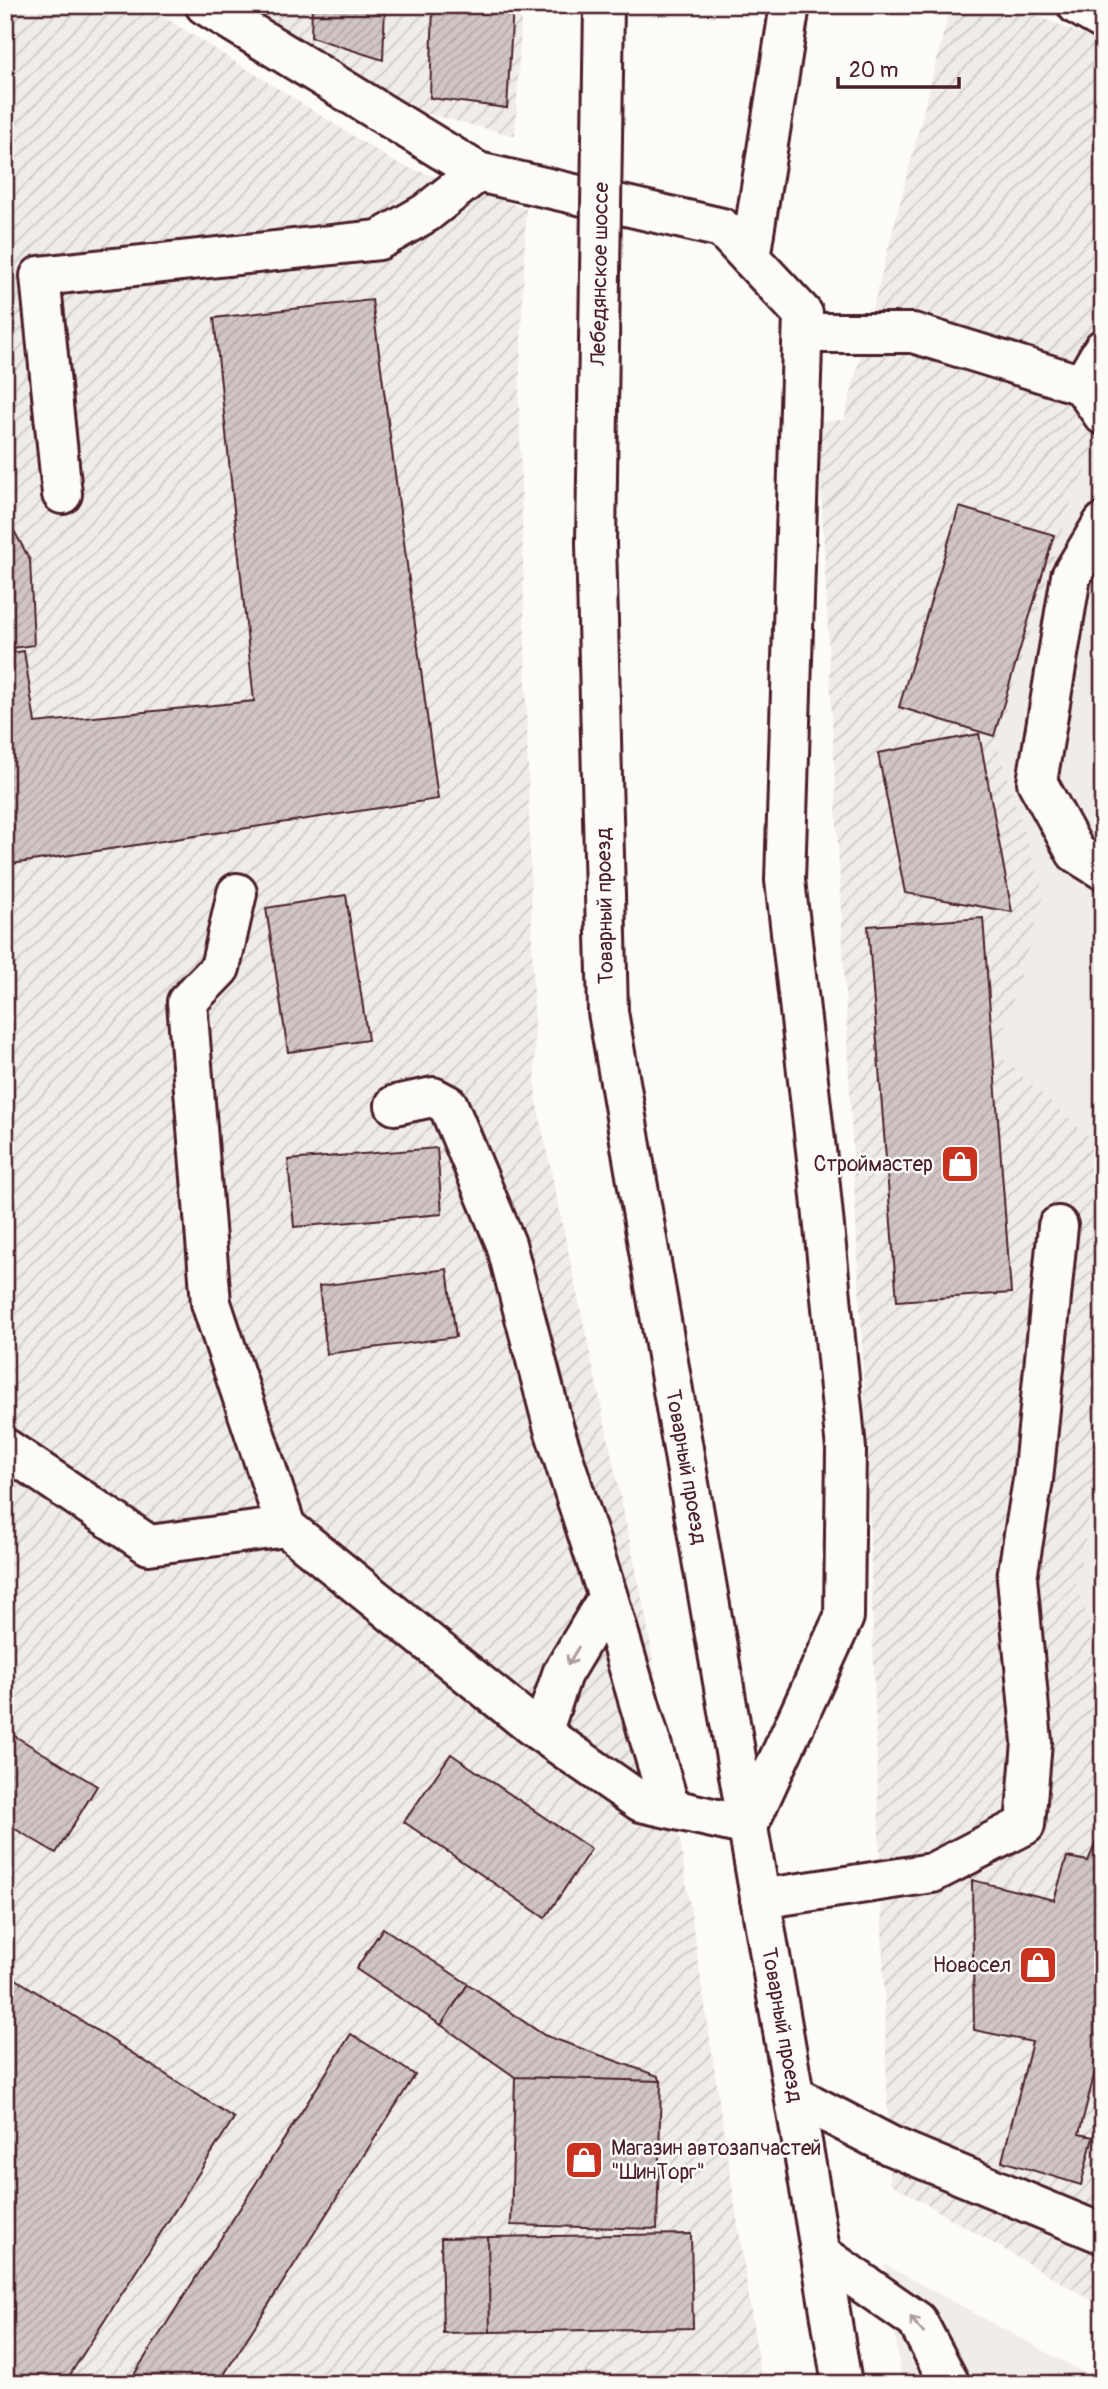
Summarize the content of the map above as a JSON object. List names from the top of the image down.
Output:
{
  "streets": {
    "main road": ["Лебедянское шоссе", "Товарный проезд"]
  },
  "crossings": [
    ["Лебедянское шоссе", "Товарный проезд"]
  ],
  "places": {
    "shop": ["Строймастер", "Новосел", "Магазин автозапчастей \"ШинТорг\""]
  },
  "scale_bar": "20 m"
}
